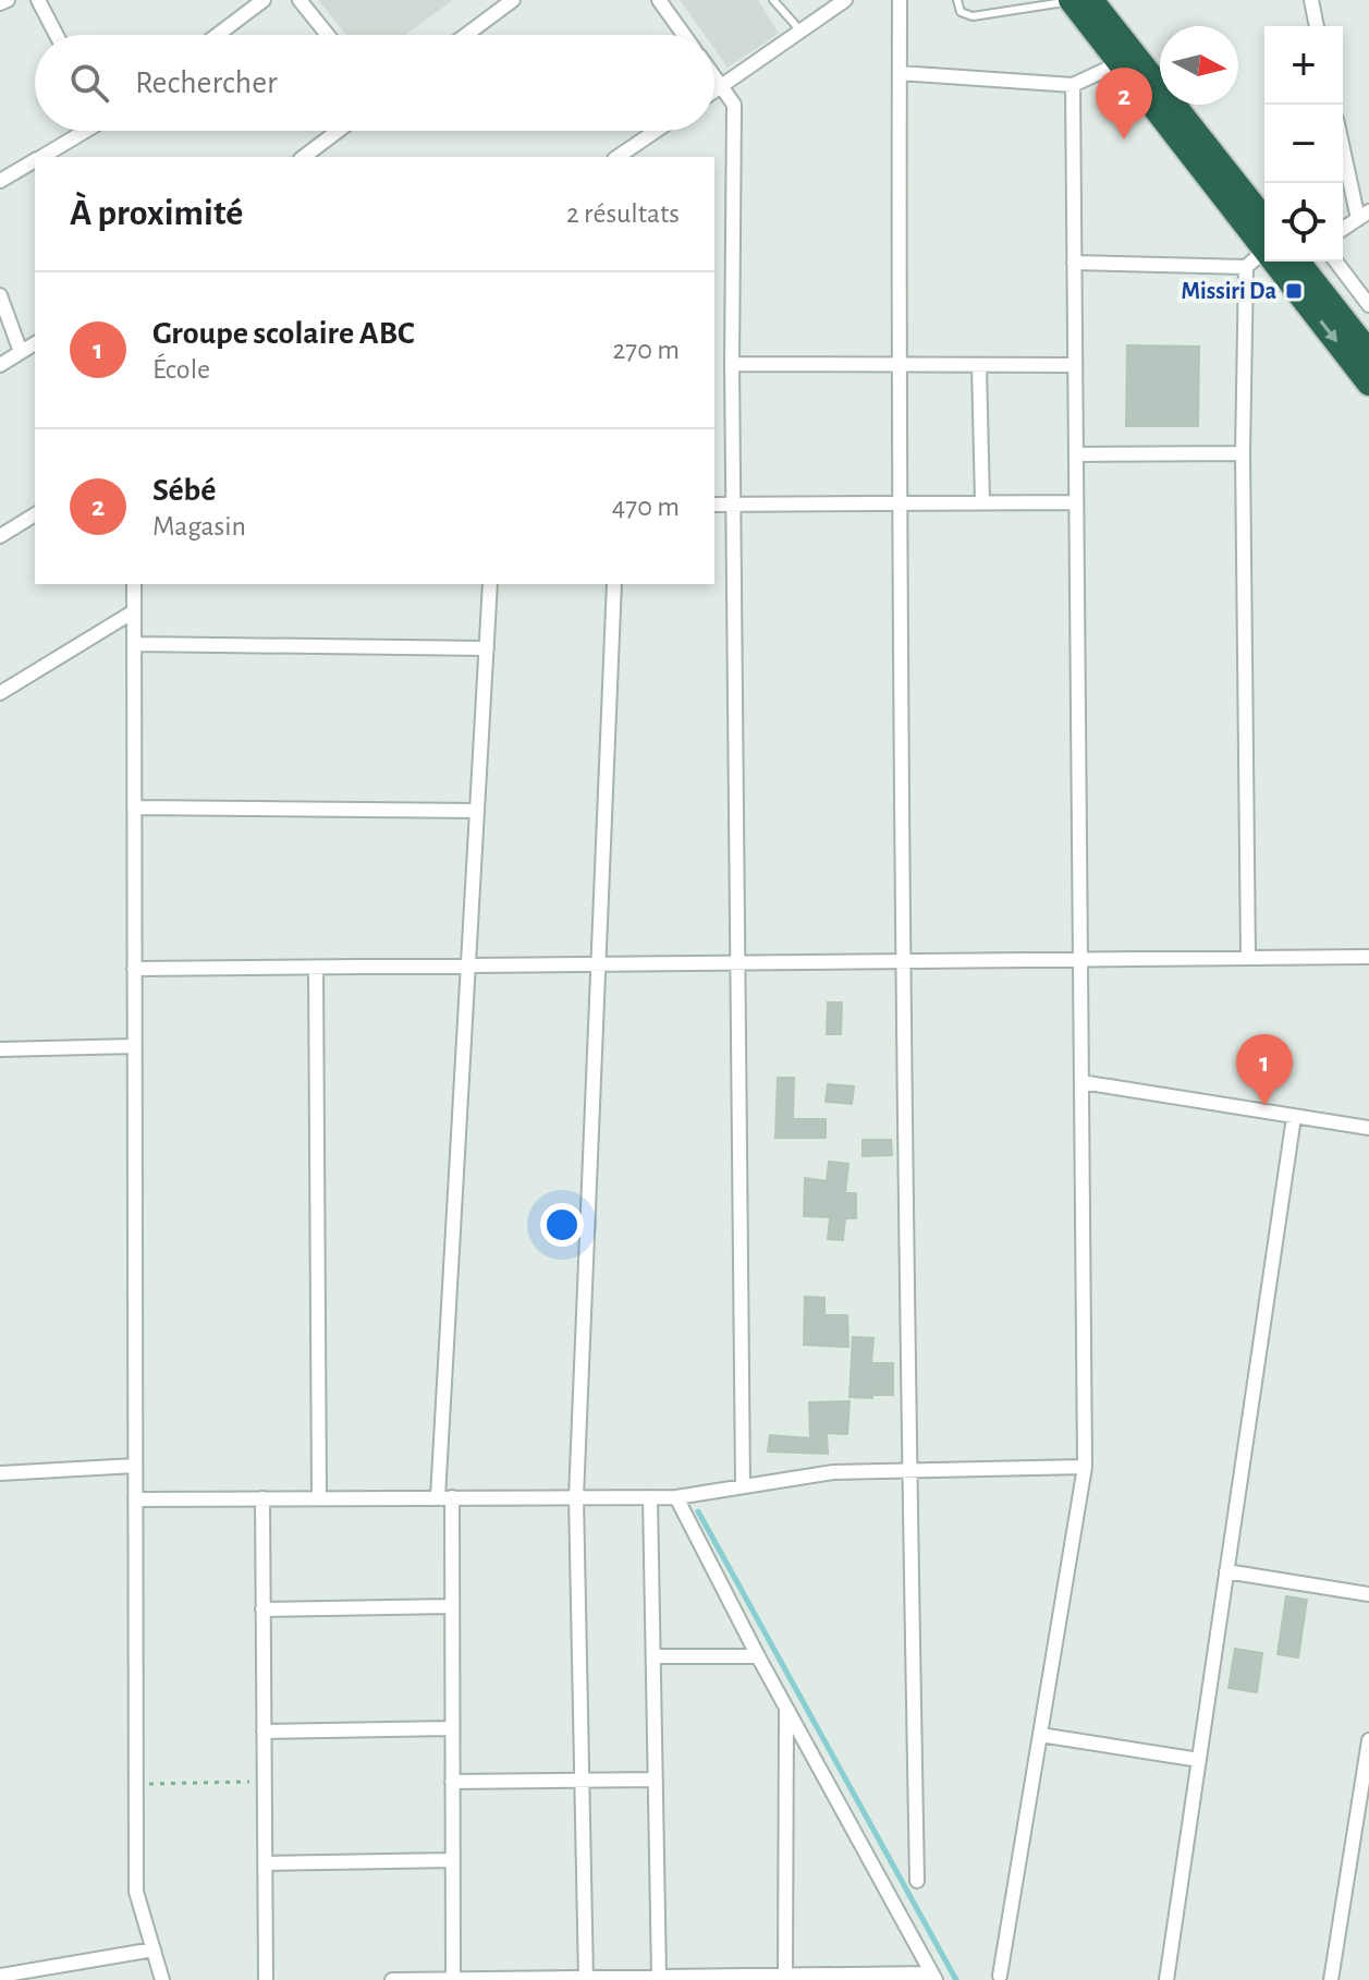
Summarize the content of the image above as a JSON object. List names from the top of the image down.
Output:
{
  "places": {
    "transit": ["Missiri Da"]
  },
  "north": "right",
  "page": {
    "map_buttons": ["+", "−"],
    "search": "Rechercher",
    "pins": ["2", "1"],
    "heading": ["À proximité", "2 résultats"],
    "list": [
      {
        "mark": "1",
        "name": "Groupe scolaire ABC",
        "note": "École",
        "value": "270 m"
      },
      {
        "mark": "2",
        "name": "Sébé",
        "note": "Magasin",
        "value": "470 m"
      }
    ]
  }
}
